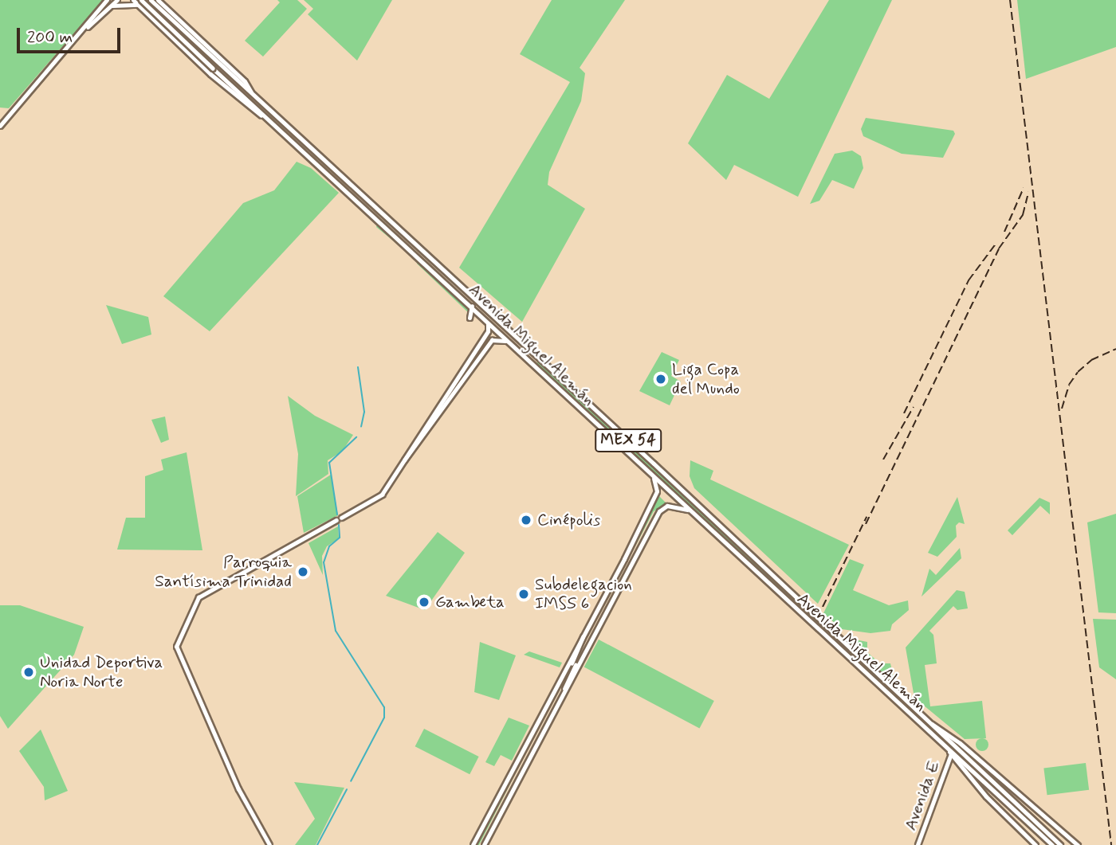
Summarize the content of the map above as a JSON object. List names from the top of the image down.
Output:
{
  "streets": {
    "highway": ["Avenida Miguel Alemán", "MEX 54"],
    "main road": ["Avenida E"]
  },
  "places": [
    "Liga Copa del Mundo",
    "Cinépolis",
    "Parroquia Santísima Trinidad",
    "Subdelegacion IMSS 6",
    "Gambeta",
    "Unidad Deportiva Noria Norte"
  ],
  "scale_bar": "200 m"
}
